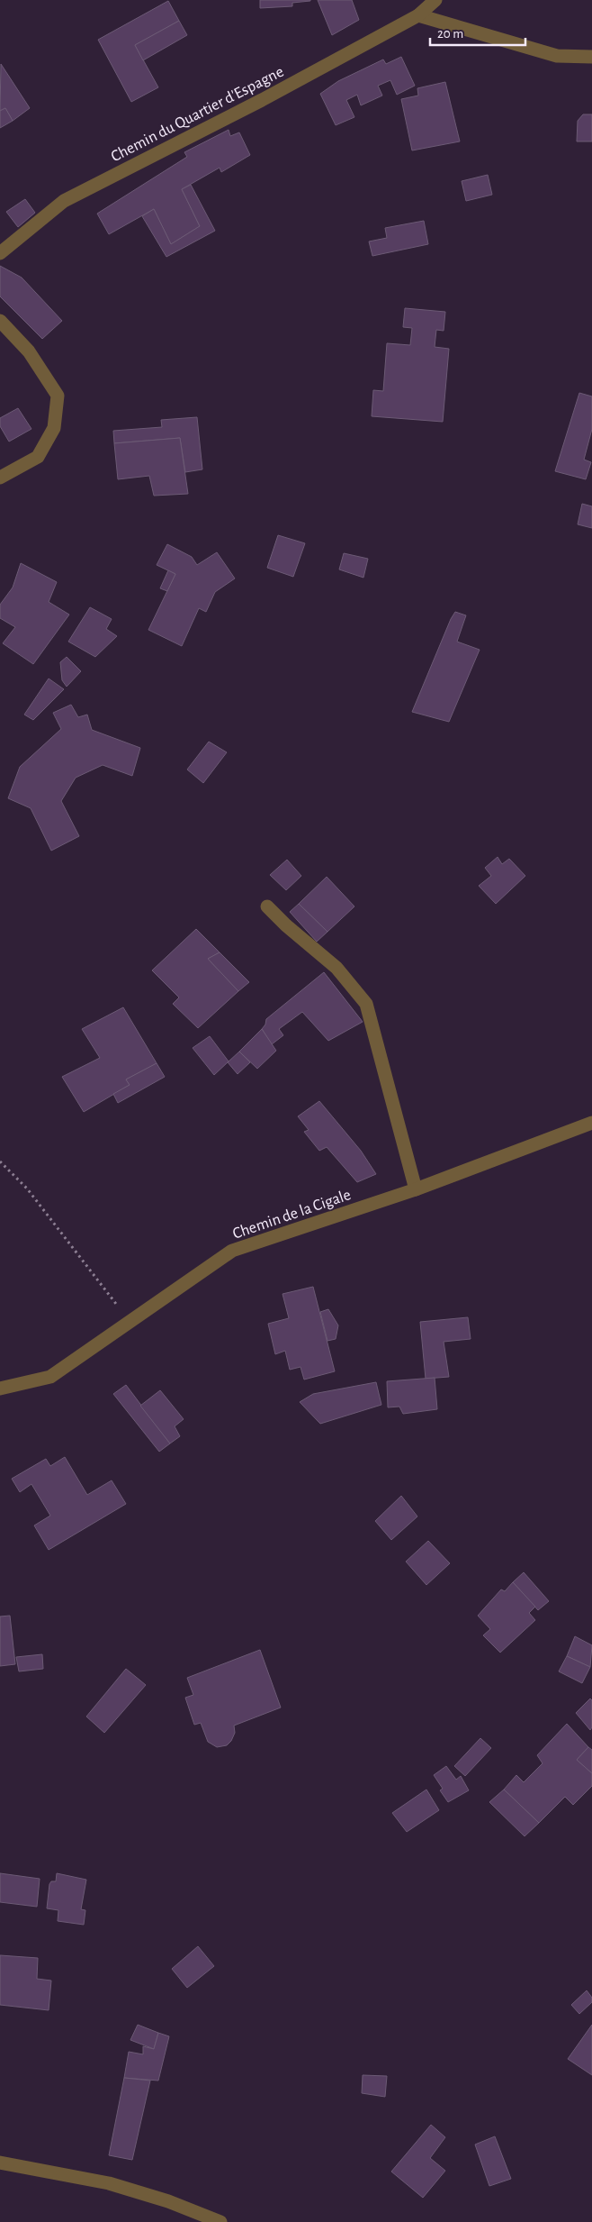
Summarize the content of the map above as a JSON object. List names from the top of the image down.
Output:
{
  "streets": {
    "street": ["Chemin du Quartier d'Espagne", "Chemin de la Cigale"]
  },
  "scale_bar": "20 m"
}
